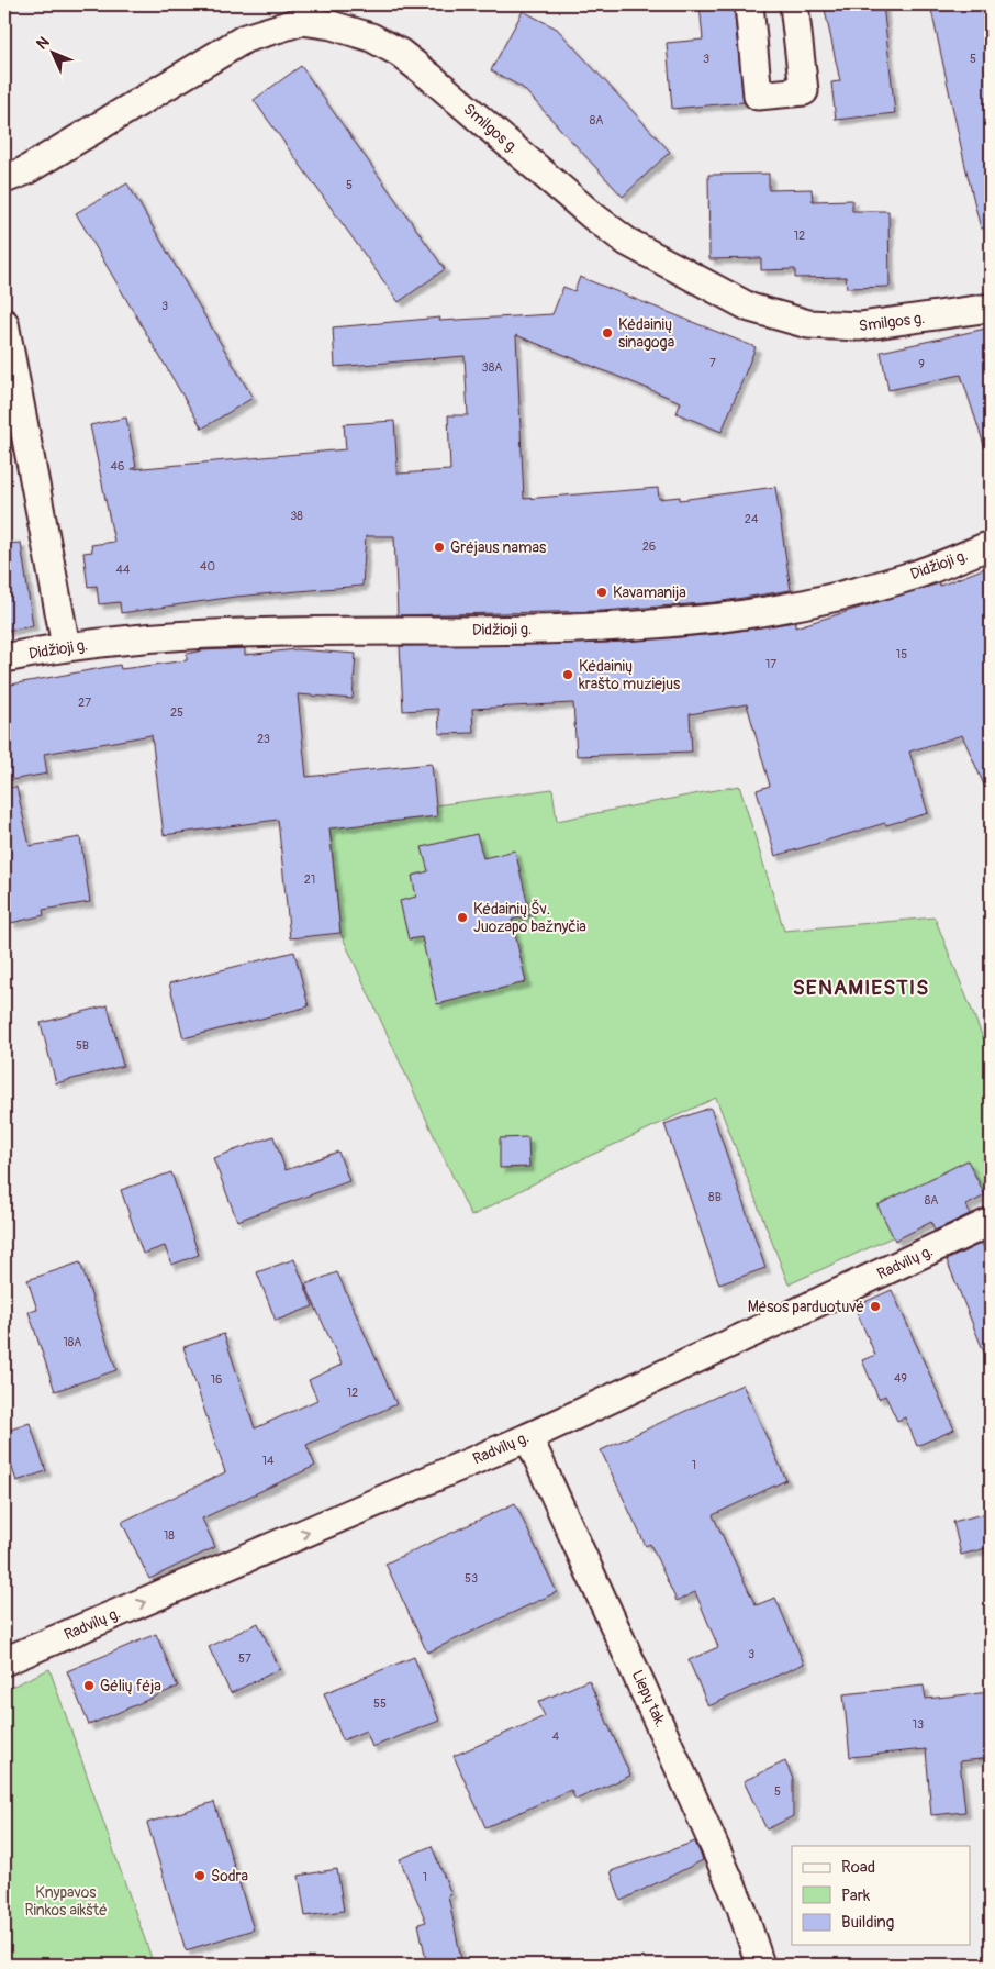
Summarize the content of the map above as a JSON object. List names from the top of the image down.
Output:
{
  "streets": {
    "street": [
      "Smilgos g.",
      "Didžioji g.",
      "Radvilų g.",
      "Liepų tak."
    ]
  },
  "crossings": [
    ["Radvilų g.", "Liepų tak."]
  ],
  "one_way": ["Radvilų g."],
  "districts": ["SENAMIESTIS"],
  "parks": ["Knypavos Rinkos aikštė"],
  "places": [
    "Kėdainių sinagoga",
    "Grėjaus namas",
    "Kavamanija",
    "Kėdainių krašto muziejus",
    "Kėdainių Šv. Juozapo bažnyčia",
    "Mėsos parduotuvė",
    "Gėlių fėja",
    "Sodra"
  ],
  "house_numbers": [
    "3",
    "5",
    "8A",
    "5",
    "12",
    "3",
    "7",
    "9",
    "38A",
    "46",
    "38",
    "24",
    "26",
    "40",
    "44",
    "15",
    "17",
    "27",
    "25",
    "23",
    "21",
    "5B",
    "8B",
    "8A",
    "18A",
    "49",
    "16",
    "12",
    "14",
    "1",
    "18",
    "53",
    "3",
    "57",
    "55",
    "13",
    "4",
    "5",
    "1"
  ],
  "legend": ["Road", "Park", "Building"],
  "north": "top left"
}
